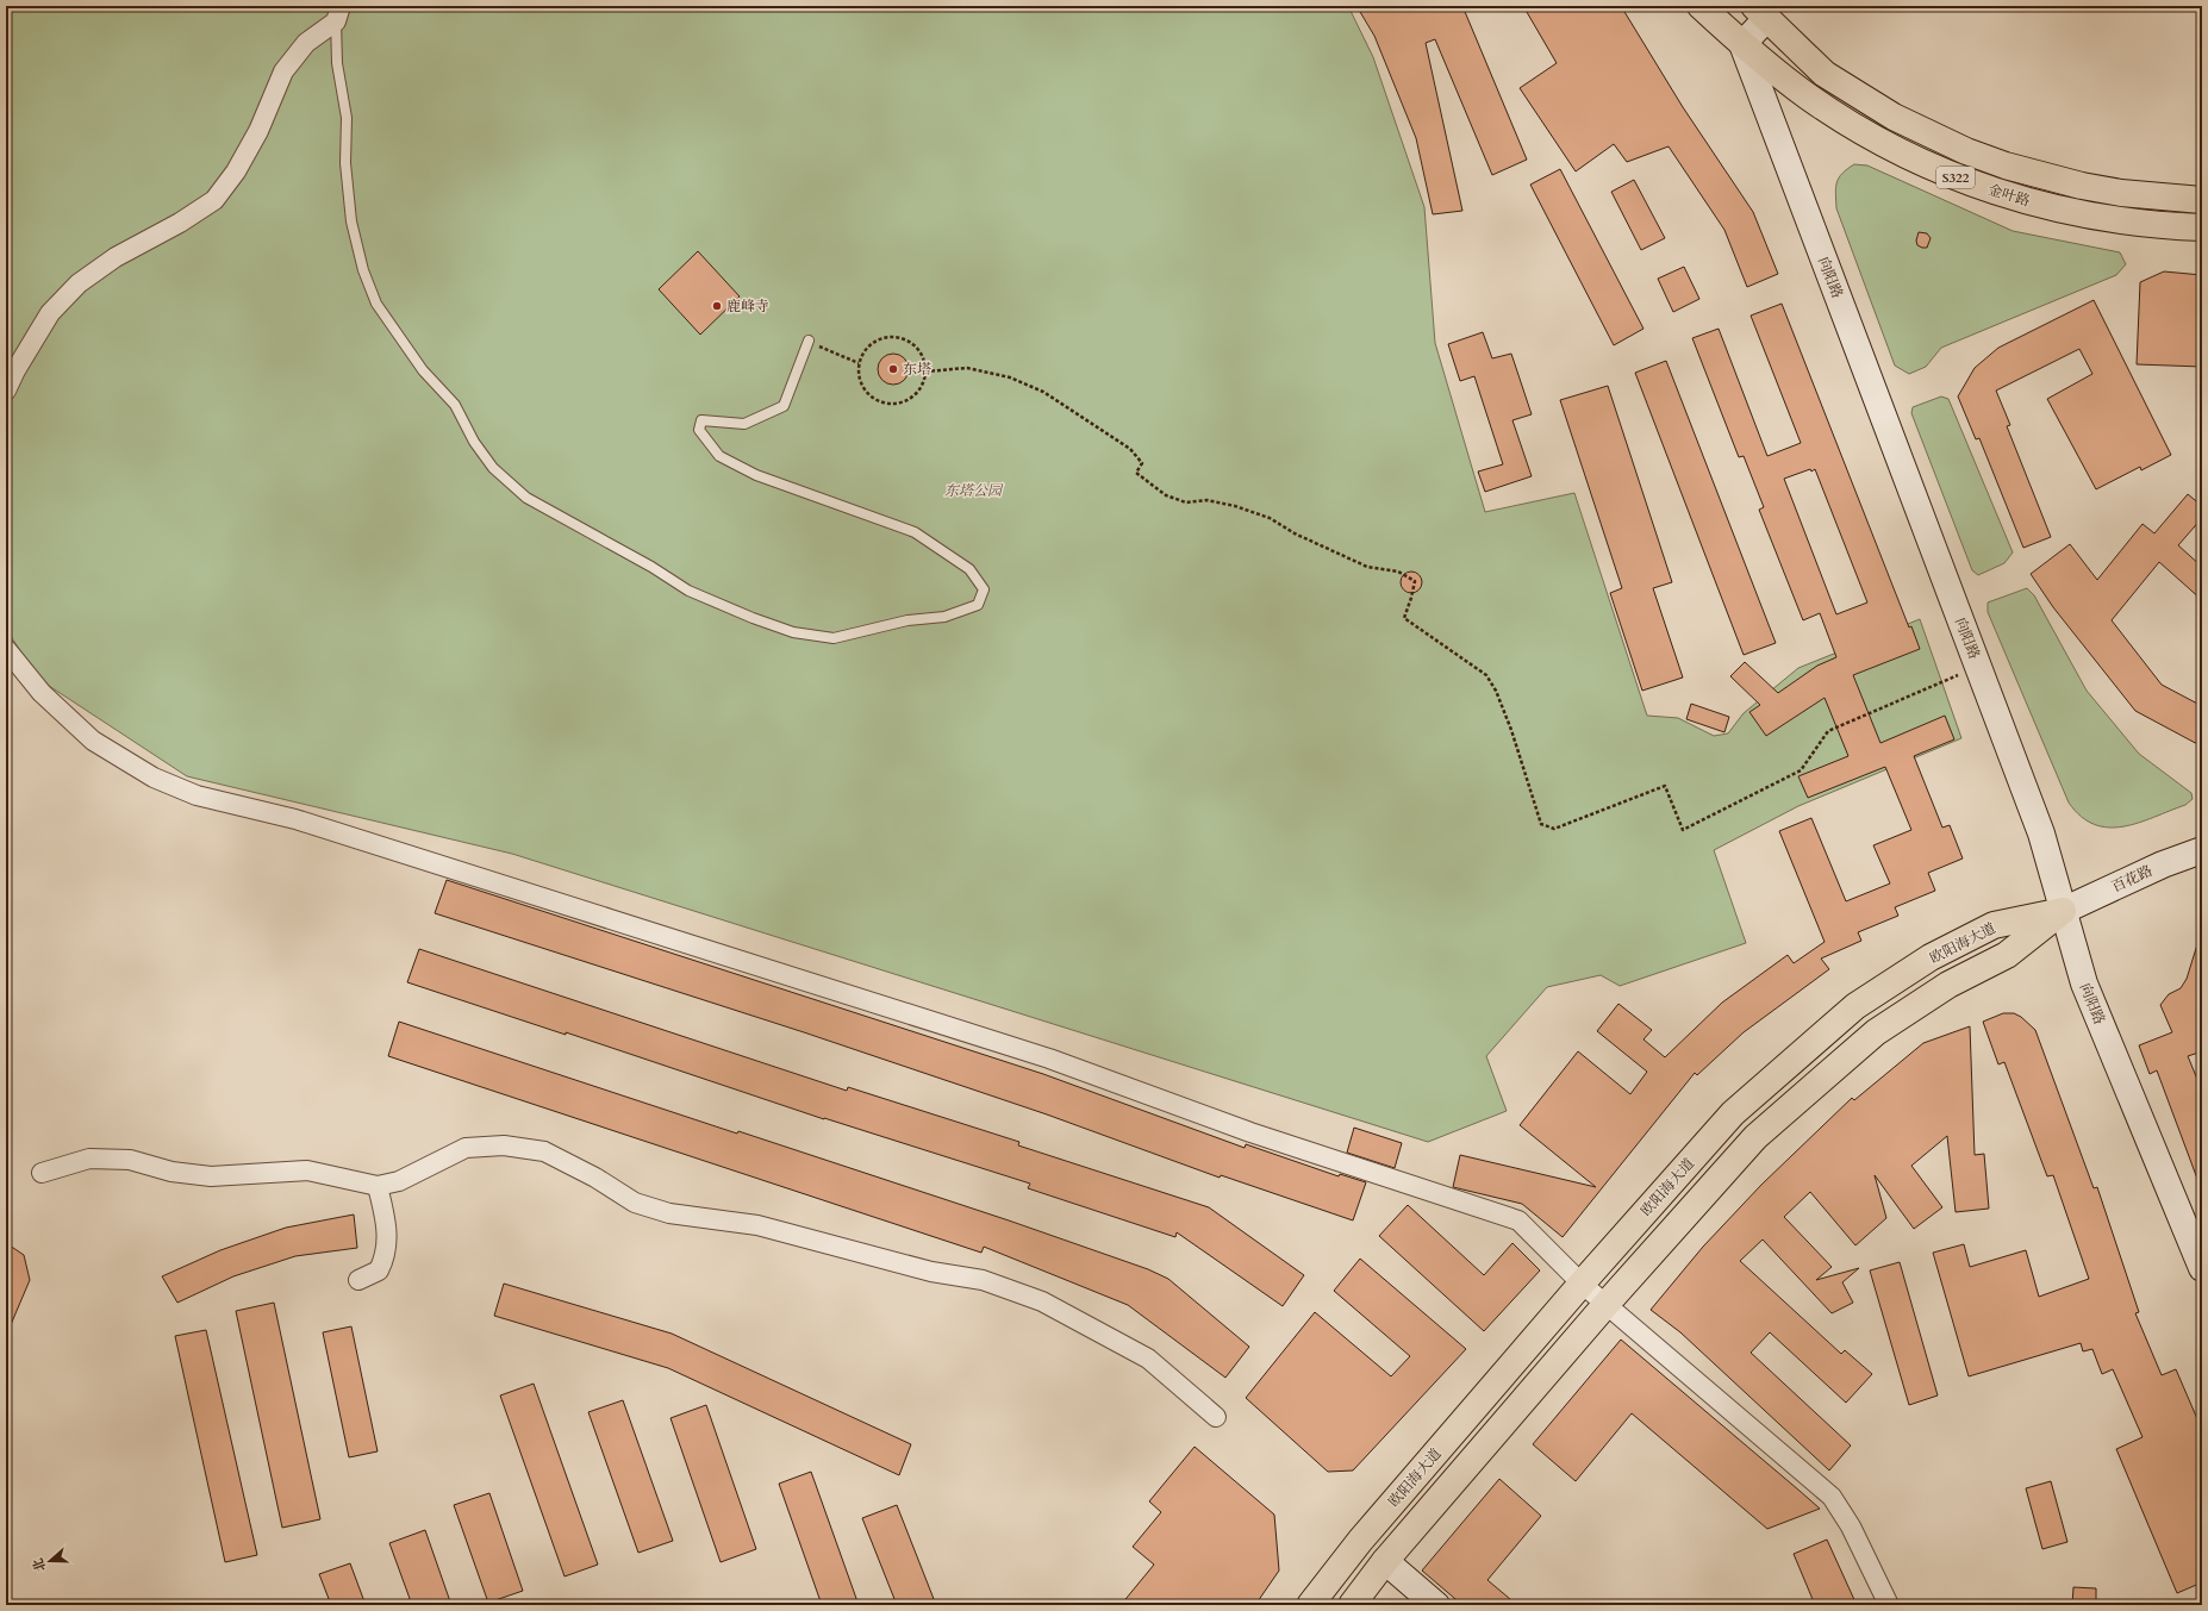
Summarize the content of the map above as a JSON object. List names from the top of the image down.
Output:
{
  "streets": {
    "main road": [
      "S322",
      "金叶路",
      "向阳路",
      "百花路",
      "欧阳海大道"
    ]
  },
  "crossings": [
    ["S322", "金叶路"],
    ["S322", "向阳路"],
    ["金叶路", "向阳路"],
    ["向阳路", "百花路"],
    ["向阳路", "欧阳海大道"],
    ["百花路", "欧阳海大道"]
  ],
  "parks": ["东塔公园"],
  "places": ["鹿峰寺", "东塔"],
  "north": "left"
}
